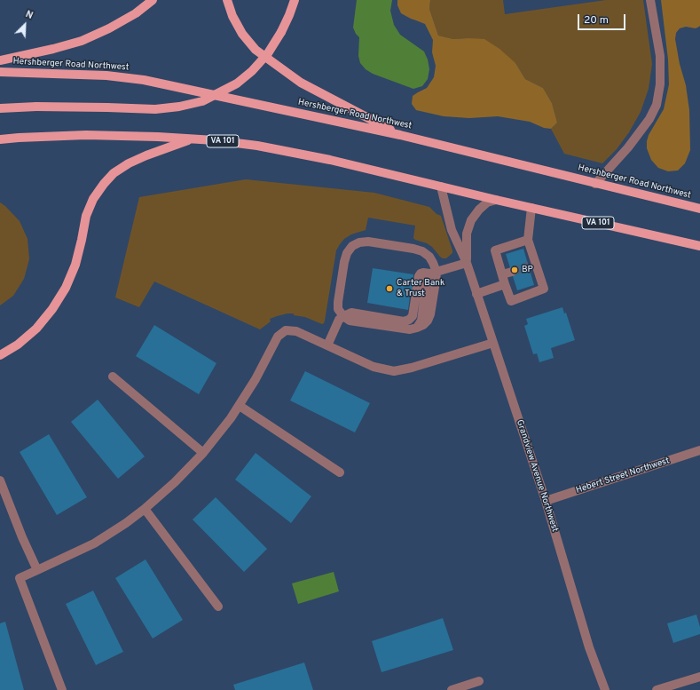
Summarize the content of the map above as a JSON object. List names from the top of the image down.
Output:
{
  "streets": {
    "main road": ["Hershberger Road Northwest", "VA 101"],
    "street": ["Grandview Avenue Northwest", "Hebert Street Northwest"]
  },
  "crossings": [
    ["VA 101", "Grandview Avenue Northwest"],
    ["Grandview Avenue Northwest", "Hebert Street Northwest"]
  ],
  "places": ["BP", "Carter Bank & Trust"],
  "scale_bar": "20 m",
  "north": "top right"
}
